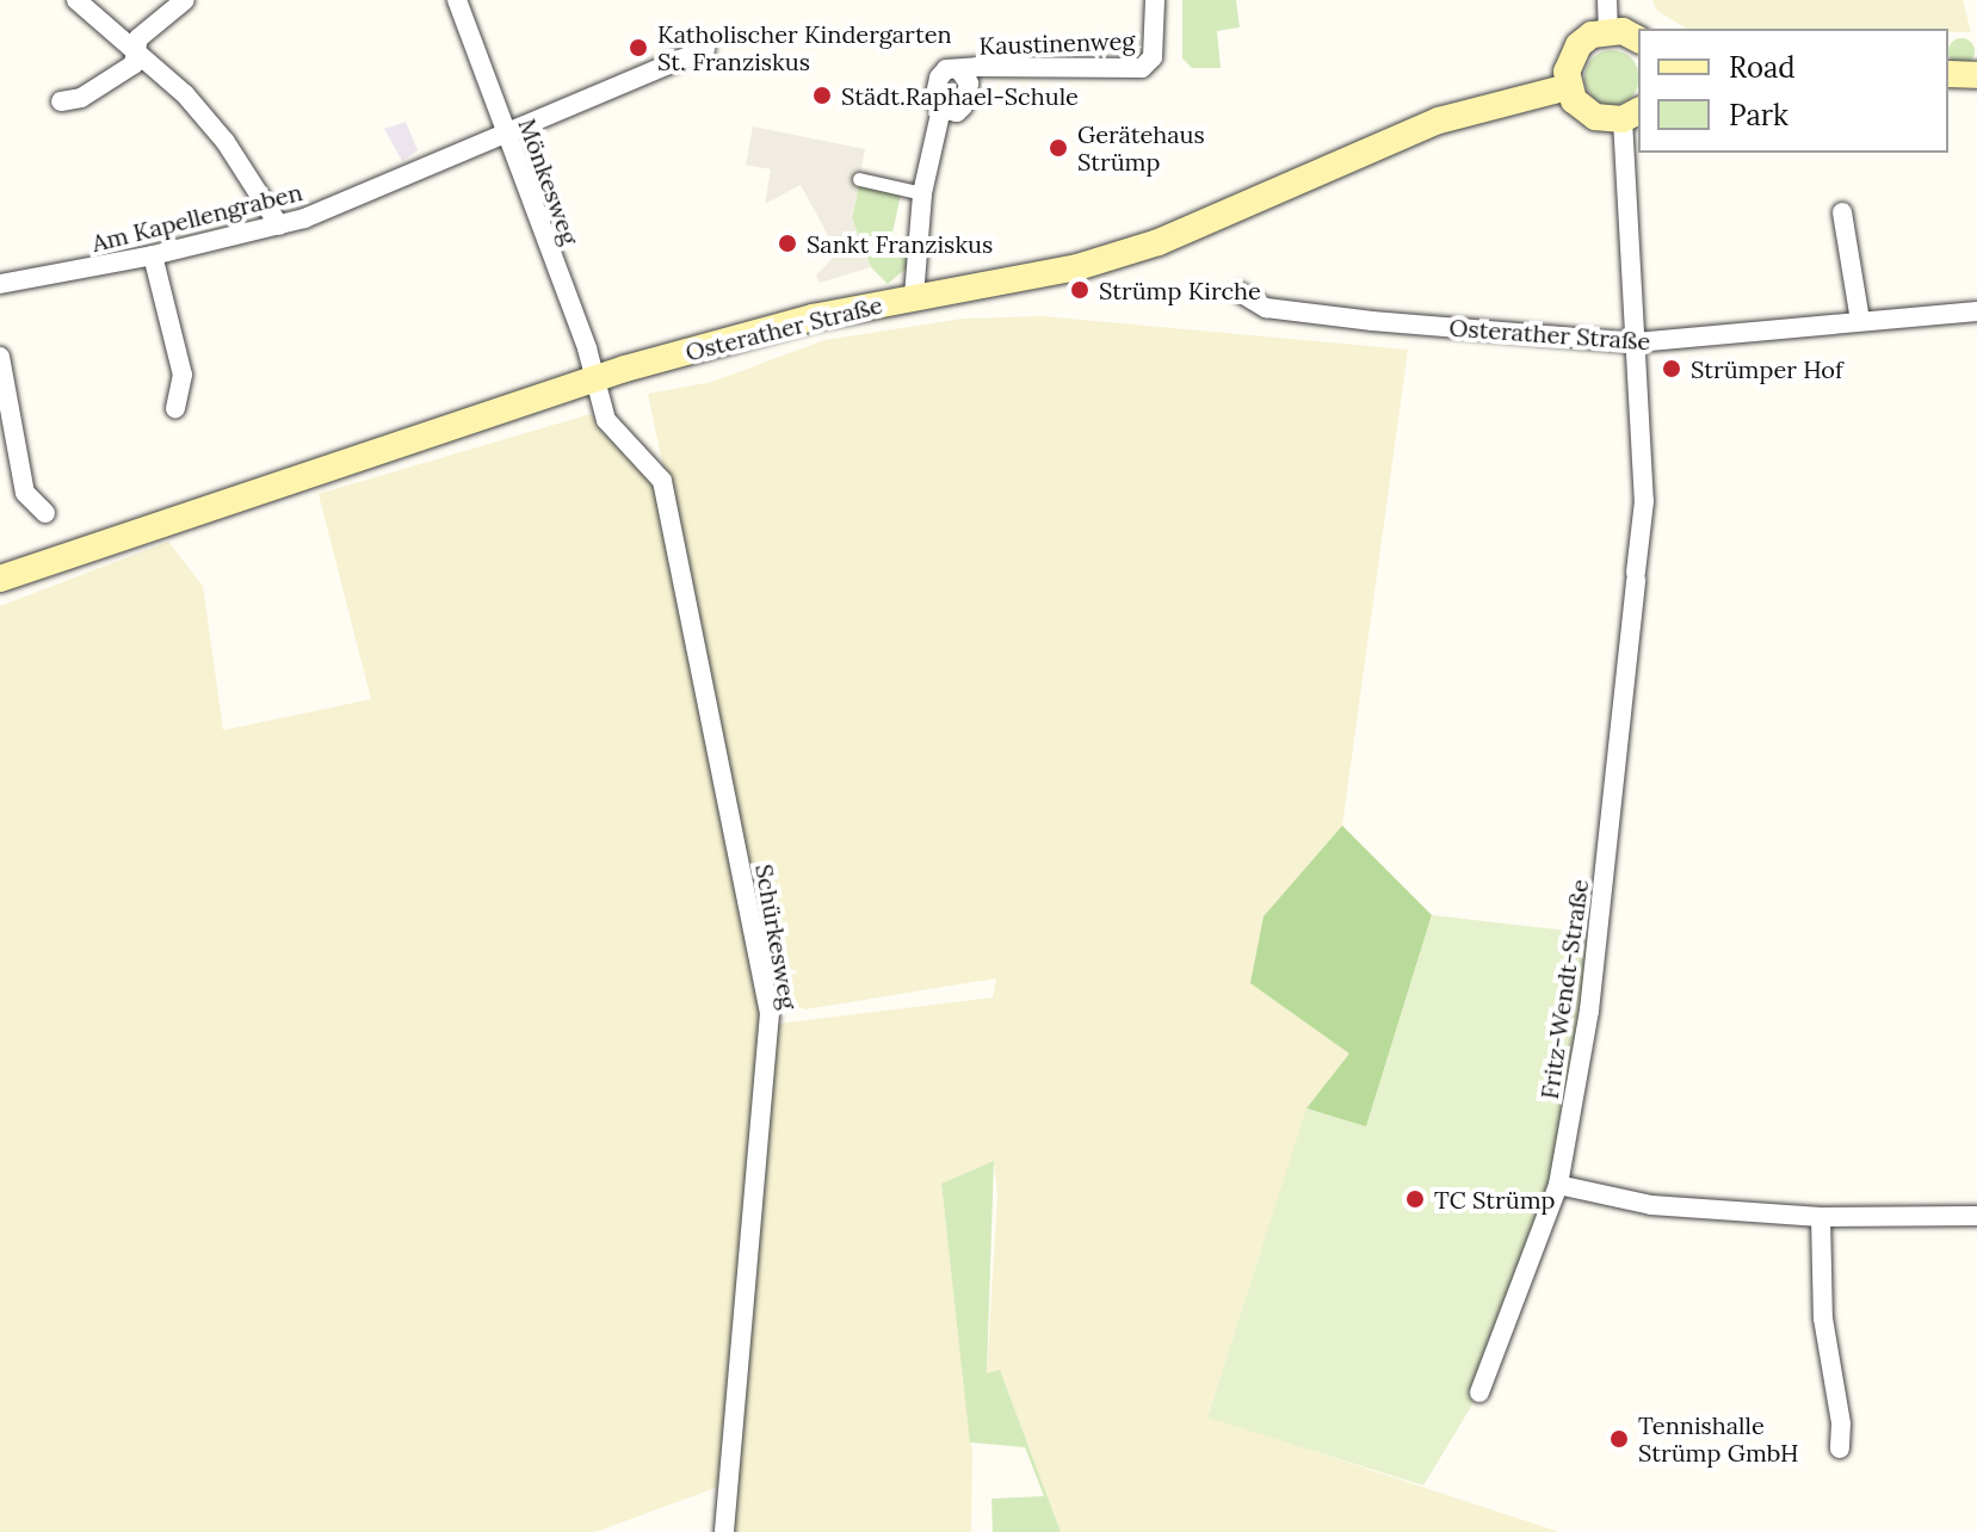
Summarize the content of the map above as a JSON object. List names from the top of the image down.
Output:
{
  "streets": {
    "main road": ["Osterather Straße"],
    "street": [
      "Kaustinenweg",
      "Mönkesweg",
      "Am Kapellengraben",
      "Schürkesweg",
      "Fritz-Wendt-Straße"
    ]
  },
  "crossings": [
    ["Kaustinenweg", "Osterather Straße"],
    ["Mönkesweg", "Am Kapellengraben"],
    ["Mönkesweg", "Osterather Straße"],
    ["Mönkesweg", "Schürkesweg"],
    ["Osterather Straße", "Schürkesweg"],
    ["Osterather Straße", "Fritz-Wendt-Straße"]
  ],
  "places": [
    "Katholischer Kindergarten St. Franziskus",
    "Städt.Raphael-Schule",
    "Gerätehaus Strümp",
    "Sankt Franziskus",
    "Strümp Kirche",
    "Strümper Hof",
    "TC Strümp",
    "Tennishalle Strümp GmbH"
  ],
  "legend": ["Road", "Park"]
}
